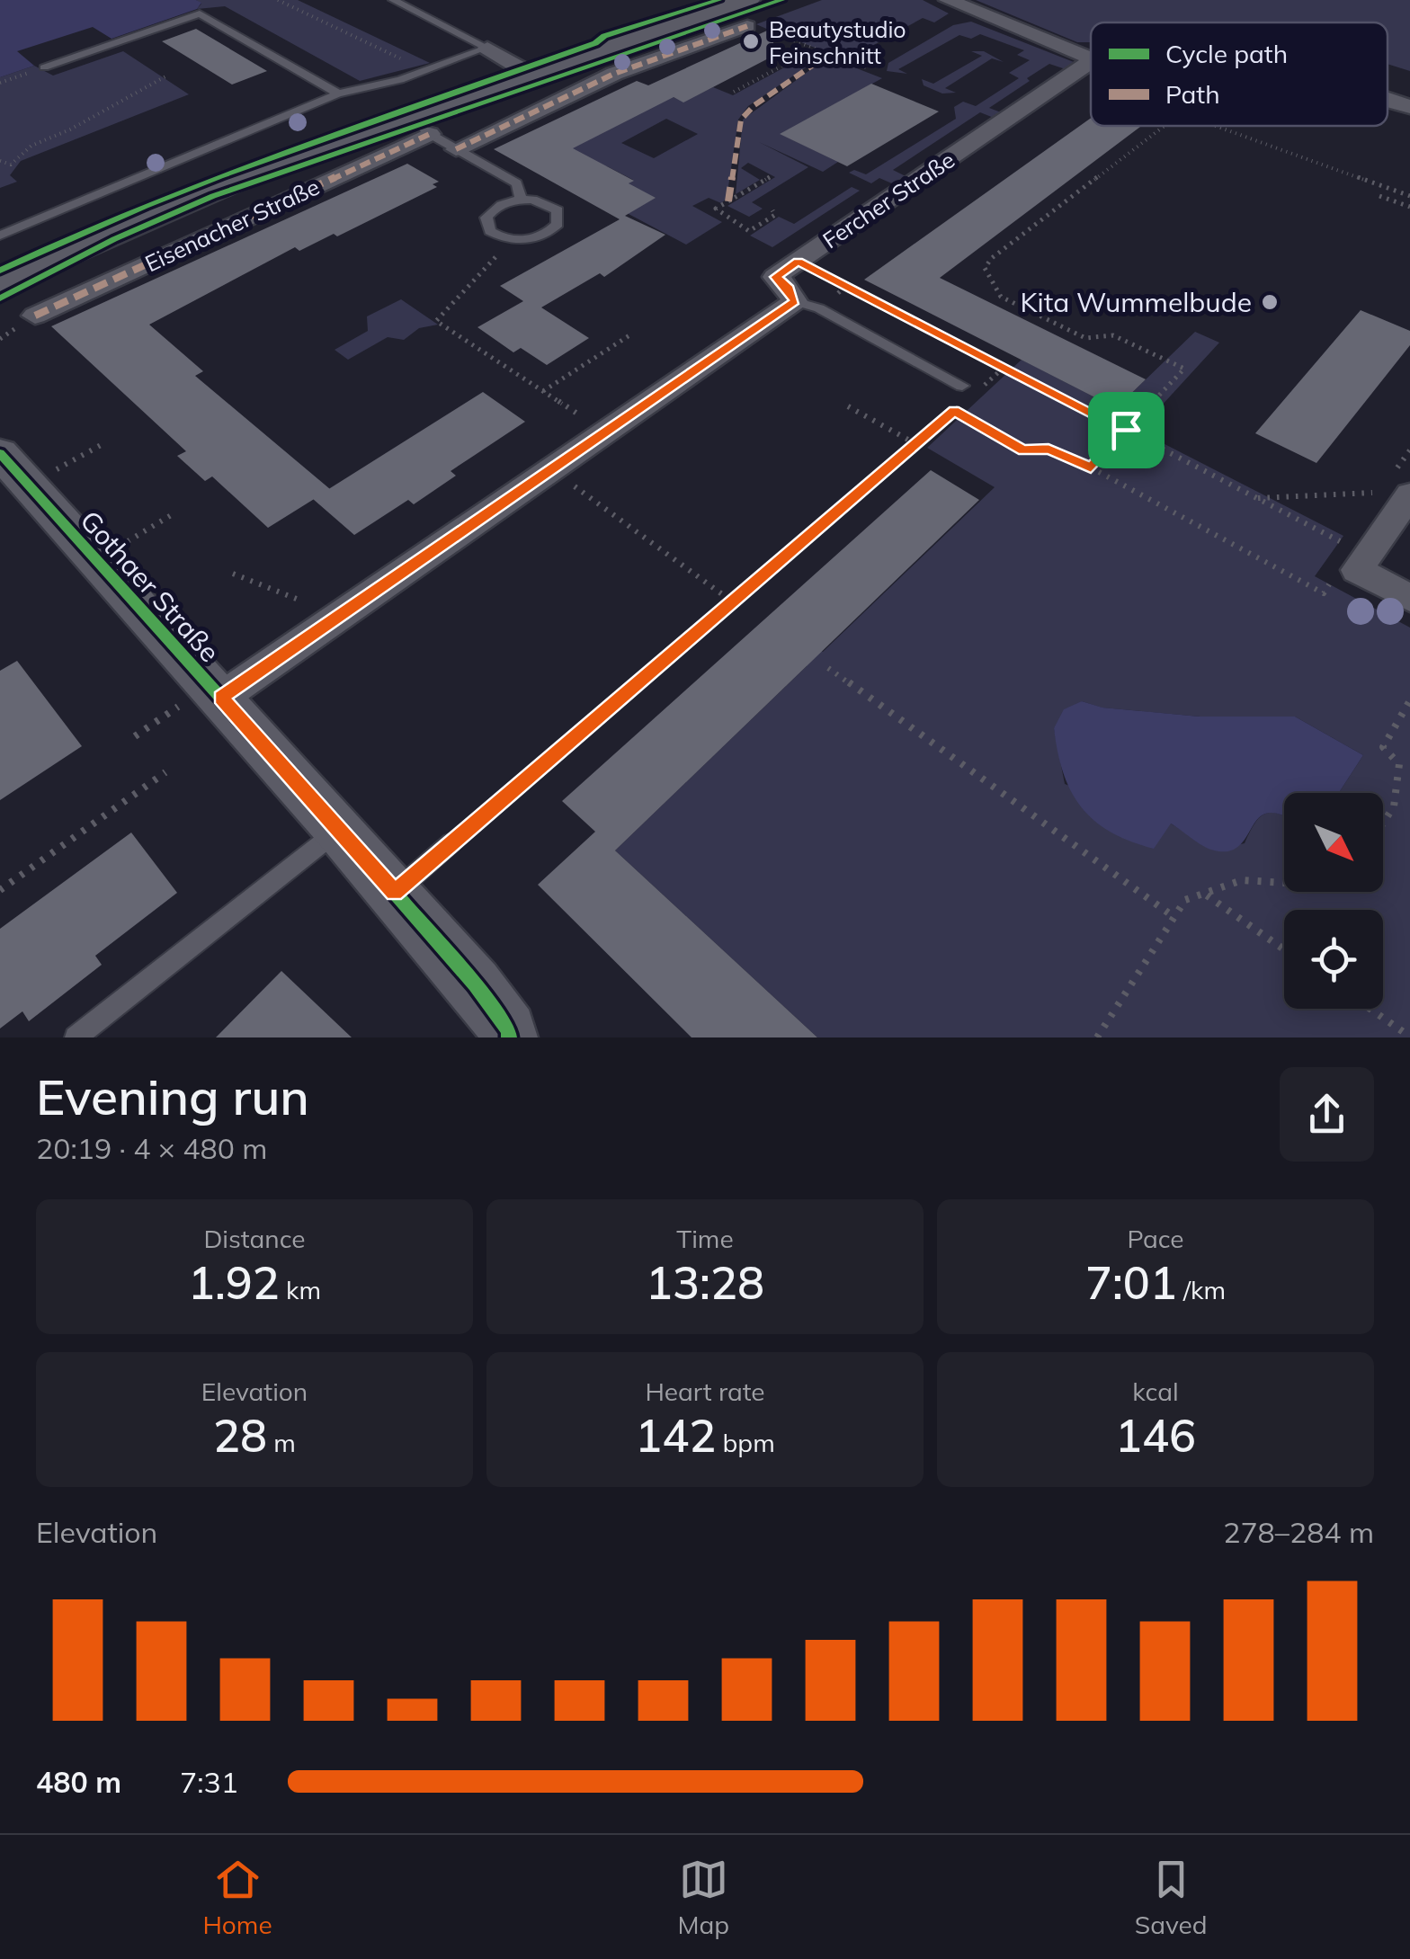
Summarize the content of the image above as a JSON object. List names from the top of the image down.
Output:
{
  "streets": {
    "street": ["Fercher Straße", "Eisenacher Straße", "Gothaer Straße"]
  },
  "crossings": [
    ["Fercher Straße", "Gothaer Straße"]
  ],
  "places": ["Beautystudio Feinschnitt", "Kita Wummelbude"],
  "legend": ["Cycle path", "Path"],
  "north": "bottom right",
  "page": {
    "heading": ["Evening run", "20:19 · 4 × 480 m"],
    "stats": [
      ["Distance", "1.92 km"],
      ["Time", "13:28"],
      ["Pace", "7:01 /km"],
      ["Elevation", "28 m"],
      ["Heart rate", "142 bpm"],
      ["kcal", "146"]
    ],
    "chart": ["Elevation", "278–284 m"],
    "list": [
      {
        "name": "480 m",
        "note": "7:31"
      }
    ],
    "tabs": ["Home", "Map", "Saved"]
  }
}
